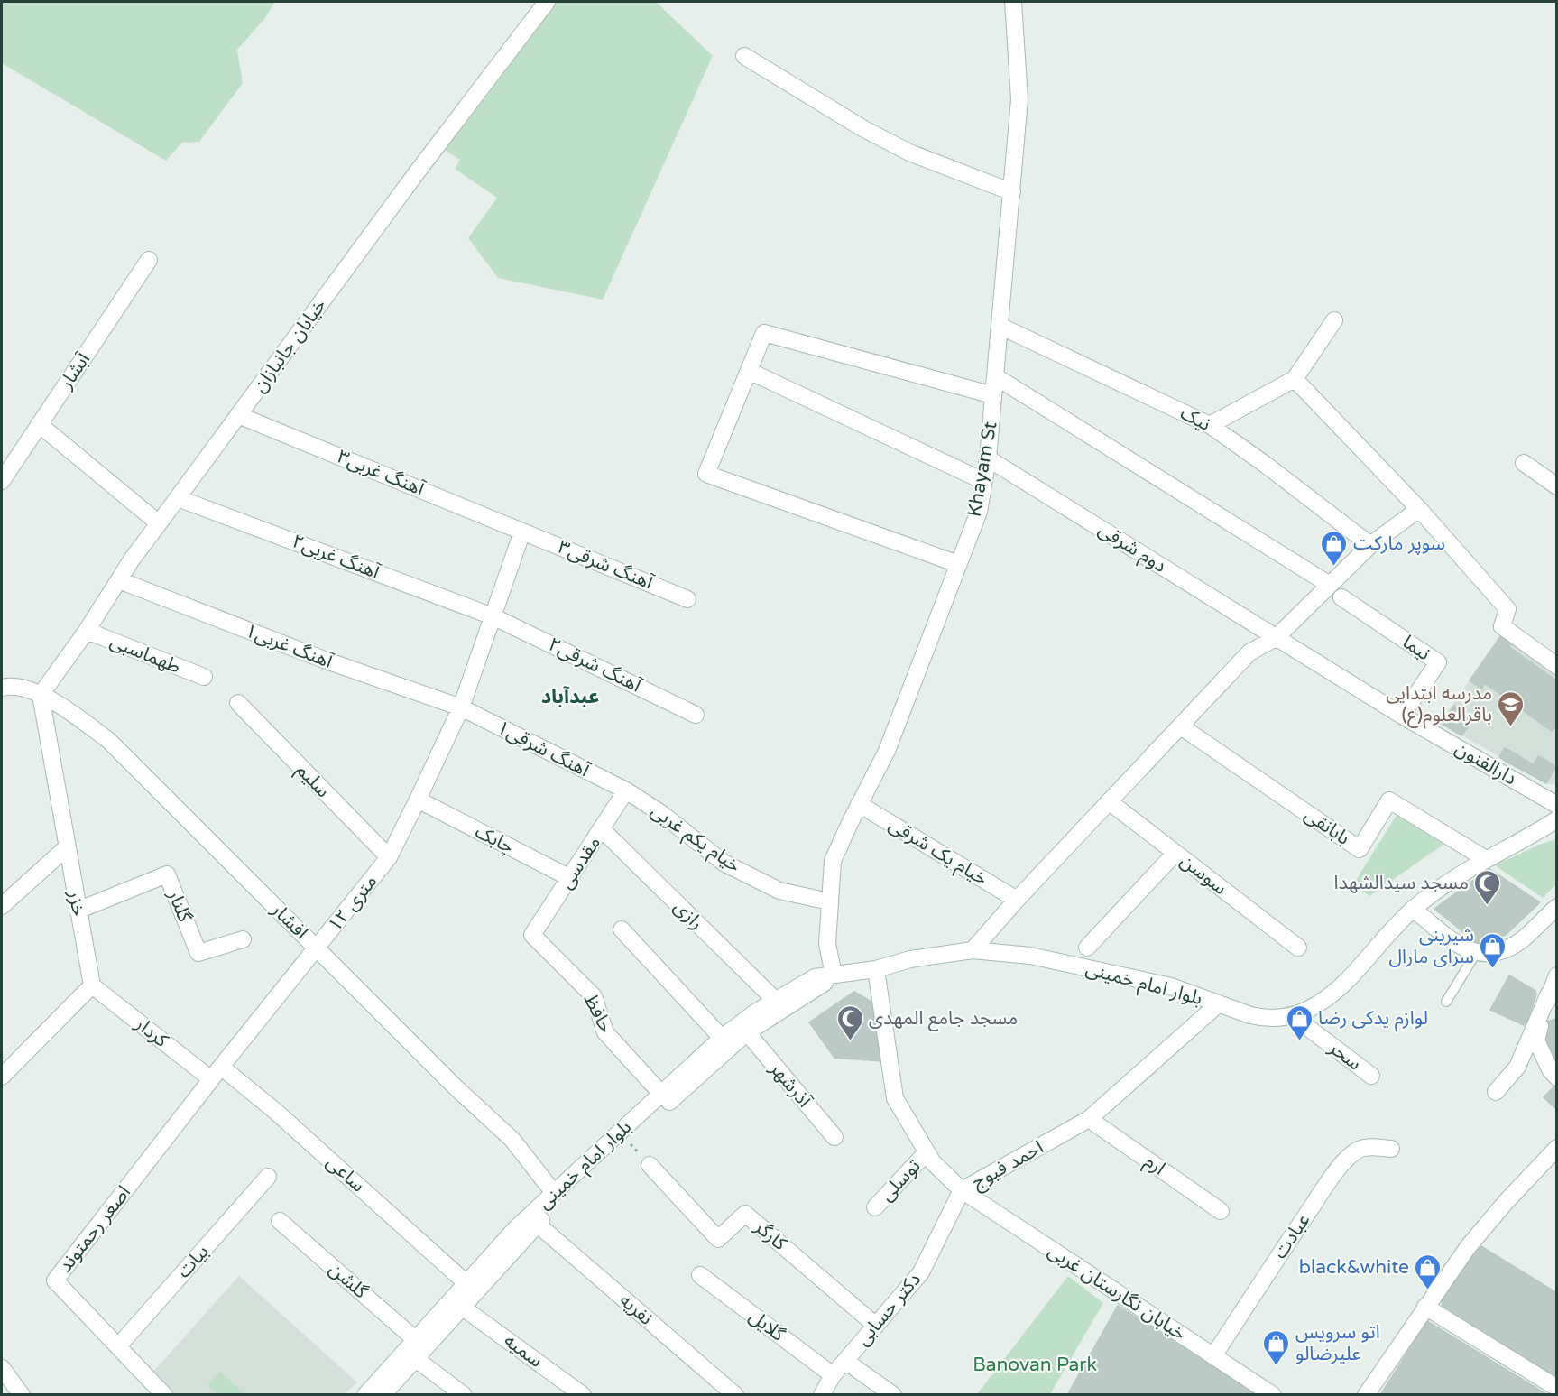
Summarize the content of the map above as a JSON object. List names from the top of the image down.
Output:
{
  "streets": {
    "street": [
      "خیابان جانبازان",
      "آبشار",
      "نیک",
      "Khayam St",
      "آهنگ غربی۳",
      "دوم شرقی",
      "آهنگ غربی۲",
      "آهنگ شرقی۳",
      "آهنگ غربی۱",
      "نیما",
      "طهماسبی",
      "آهنگ شرقی۲",
      "آهنگ شرقی۱",
      "دارالفنون",
      "سلیم",
      "بابانقی",
      "خیام یکم غربی",
      "چابک",
      "خیام یک شرقی",
      "مقدسی",
      "سوسن",
      "خزر",
      "۱۲ متری",
      "گلنار",
      "رازی",
      "افشار",
      "بلوار امام خمینی",
      "حافظ",
      "کردار",
      "سحر",
      "آذرشهر",
      "احمد فیوج",
      "ارم",
      "ساعی",
      "توسلی",
      "اصغر رحمتوند",
      "کارگر",
      "عبادت",
      "بیات",
      "گلشن",
      "خیابان نگارستان غربی",
      "نفریه",
      "دکتر حسابی",
      "گلایل",
      "سمیه"
    ]
  },
  "crossings": [
    ["خیابان جانبازان", "آهنگ غربی۳"],
    ["خیابان جانبازان", "آهنگ غربی۲"],
    ["خیابان جانبازان", "آهنگ غربی۱"],
    ["خیابان جانبازان", "طهماسبی"],
    ["خیابان جانبازان", "خزر"],
    ["خیابان جانبازان", "افشار"],
    ["نیک", "Khayam St"],
    ["Khayam St", "دوم شرقی"],
    ["Khayam St", "خیام یکم غربی"],
    ["Khayam St", "خیام یک شرقی"],
    ["Khayam St", "بلوار امام خمینی"],
    ["آهنگ غربی۳", "آهنگ شرقی۳"],
    ["آهنگ غربی۳", "۱۲ متری"],
    ["دوم شرقی", "دارالفنون"],
    ["آهنگ غربی۲", "آهنگ شرقی۲"],
    ["آهنگ غربی۲", "۱۲ متری"],
    ["آهنگ شرقی۳", "۱۲ متری"],
    ["آهنگ غربی۱", "آهنگ شرقی۱"],
    ["آهنگ غربی۱", "۱۲ متری"],
    ["نیما", "دارالفنون"],
    ["آهنگ شرقی۲", "۱۲ متری"],
    ["آهنگ شرقی۱", "خیام یکم غربی"],
    ["آهنگ شرقی۱", "مقدسی"],
    ["آهنگ شرقی۱", "۱۲ متری"],
    ["سلیم", "۱۲ متری"],
    ["بابانقی", "بلوار امام خمینی"],
    ["خیام یکم غربی", "مقدسی"],
    ["چابک", "مقدسی"],
    ["چابک", "۱۲ متری"],
    ["مقدسی", "رازی"],
    ["مقدسی", "حافظ"],
    ["خزر", "گلنار"],
    ["خزر", "افشار"],
    ["خزر", "کردار"],
    ["۱۲ متری", "افشار"],
    ["۱۲ متری", "کردار"],
    ["۱۲ متری", "ساعی"],
    ["۱۲ متری", "اصغر رحمتوند"],
    ["رازی", "بلوار امام خمینی"],
    ["افشار", "بلوار امام خمینی"],
    ["بلوار امام خمینی", "حافظ"],
    ["بلوار امام خمینی", "سحر"],
    ["بلوار امام خمینی", "آذرشهر"],
    ["بلوار امام خمینی", "احمد فیوج"],
    ["بلوار امام خمینی", "ساعی"],
    ["بلوار امام خمینی", "گلشن"],
    ["بلوار امام خمینی", "نفریه"],
    ["بلوار امام خمینی", "سمیه"],
    ["کردار", "ساعی"],
    ["کردار", "اصغر رحمتوند"],
    ["احمد فیوج", "ارم"],
    ["احمد فیوج", "توسلی"],
    ["احمد فیوج", "خیابان نگارستان غربی"],
    ["احمد فیوج", "دکتر حسابی"],
    ["ساعی", "اصغر رحمتوند"],
    ["اصغر رحمتوند", "بیات"],
    ["کارگر", "دکتر حسابی"],
    ["عبادت", "خیابان نگارستان غربی"],
    ["خیابان نگارستان غربی", "دکتر حسابی"],
    ["دکتر حسابی", "گلایل"]
  ],
  "districts": ["عبدآباد"],
  "parks": ["Banovan Park"],
  "places": {
    "shop": [
      "سوپر مارکت",
      "شیرینی سرای مارال",
      "لوازم یدکی رضا",
      "black&white",
      "اتو سرویس علیرضالو"
    ],
    "school or university": ["مدرسه ابتدایی باقرالعلوم(ع)"],
    "mosque": ["مسجد سیدالشهدا", "مسجد جامع المهدی"]
  }
}
